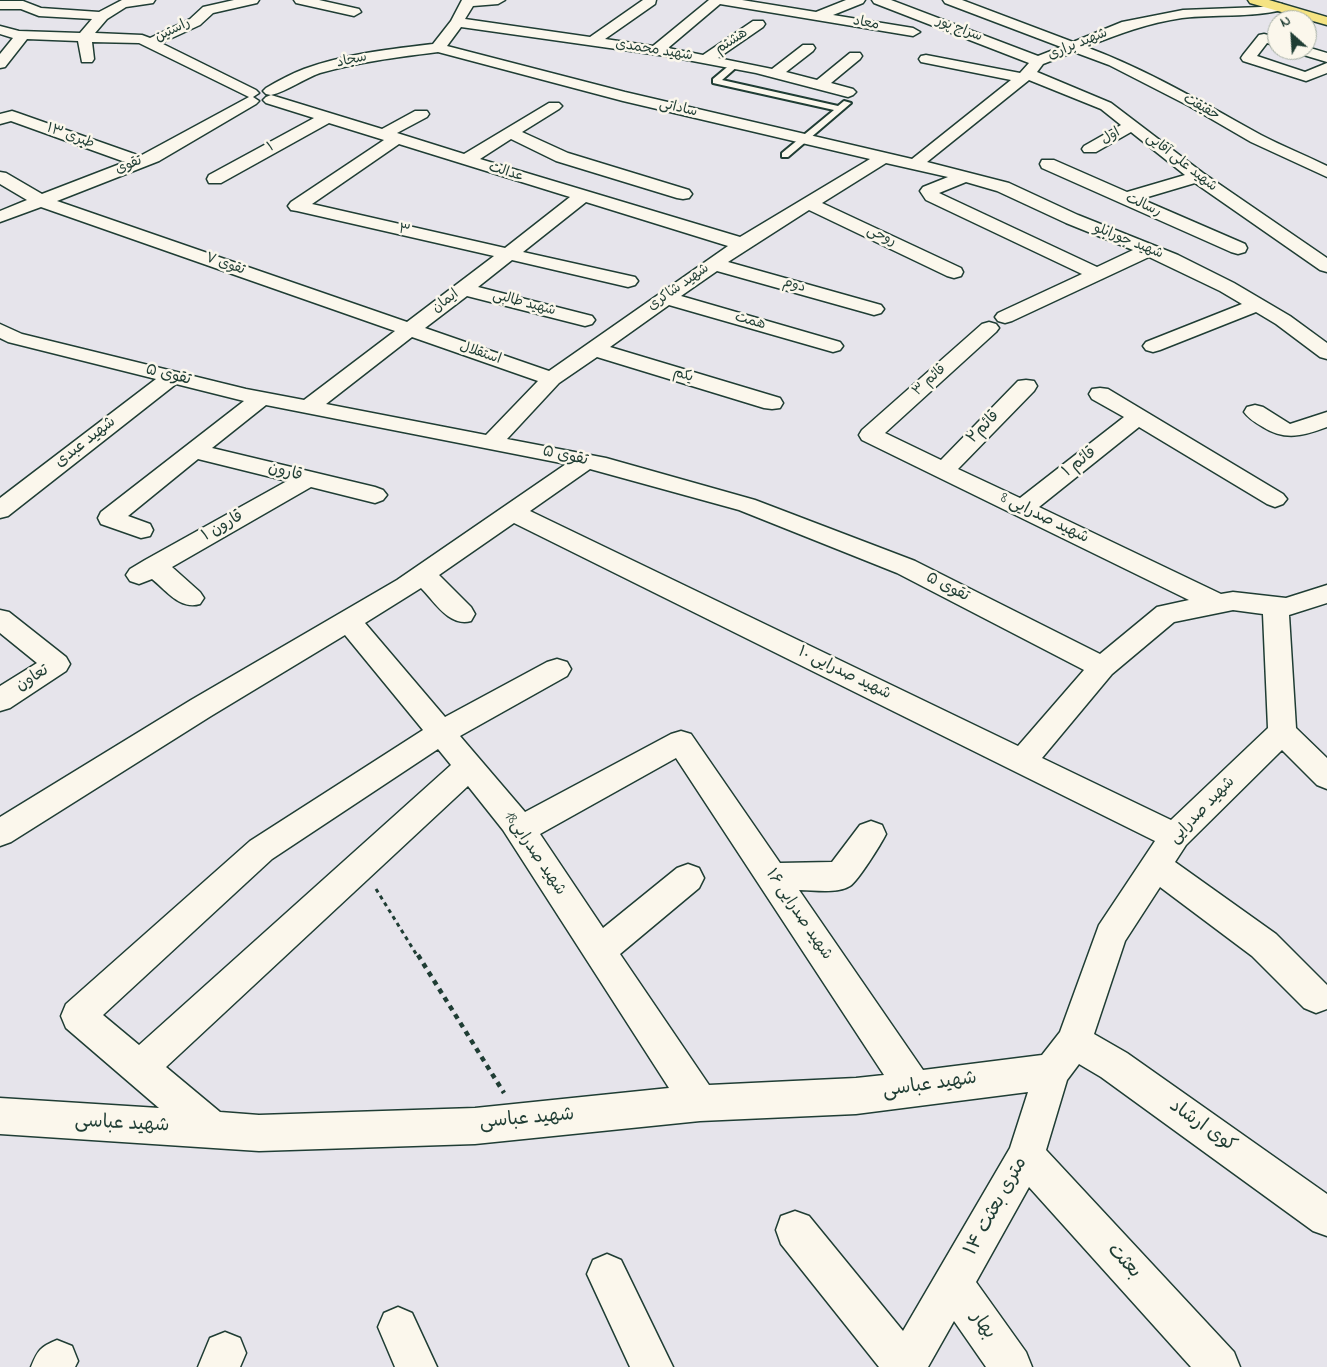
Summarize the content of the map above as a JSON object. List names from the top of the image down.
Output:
{
  "streets": {
    "street": [
      "معاد",
      "سراج پور",
      "راستین",
      "هشتم",
      "شهید براری",
      "شهید محمدی",
      "سجاد",
      "حقیقت",
      "ساداتی",
      "طبری ۱۳",
      "اول",
      "۱",
      "شهید علی آقایی",
      "تقوی",
      "عدالت",
      "رسالت",
      "۳",
      "روحی",
      "شهید جورابلو",
      "تقوی ۷",
      "دوم",
      "شهید شاکری",
      "ایمان",
      "شهید طالبی",
      "همت",
      "استقلال",
      "تقوی ۵",
      "یکم",
      "قائم ۳",
      "قائم۲",
      "شهید عبدی",
      "قائم ۱",
      "قارون",
      "شهید صدرایی 8",
      "قارون ۱",
      "شهید صدرایی ۱۰",
      "تعاون",
      "شهید صدرایی",
      "شهید صدرایی18",
      "شهید صدرایی ۱۶",
      "شهید عباسی",
      "کوی ارشاد",
      "۱۴ متری بعثت",
      "بعثت",
      "بهار"
    ]
  },
  "crossings": [
    ["سراج پور", "شهید براری"],
    ["سراج پور", "شهید علی آقایی"],
    ["هشتم", "شهید محمدی"],
    ["شهید براری", "حقیقت"],
    ["شهید براری", "ساداتی"],
    ["شهید براری", "شهید علی آقایی"],
    ["شهید براری", "شهید جورابلو"],
    ["سجاد", "ساداتی"],
    ["سجاد", "عدالت"],
    ["ساداتی", "شهید جورابلو"],
    ["ساداتی", "شهید شاکری"],
    ["طبری ۱۳", "تقوی"],
    ["اول", "شهید علی آقایی"],
    ["۱", "عدالت"],
    ["تقوی", "تقوی ۷"],
    ["عدالت", "۳"],
    ["عدالت", "شهید شاکری"],
    ["عدالت", "ایمان"],
    ["۳", "ایمان"],
    ["روحی", "شهید شاکری"],
    ["شهید جورابلو", "قائم ۳"],
    ["تقوی ۷", "ایمان"],
    ["تقوی ۷", "استقلال"],
    ["دوم", "شهید شاکری"],
    ["شهید شاکری", "همت"],
    ["شهید شاکری", "استقلال"],
    ["شهید شاکری", "تقوی ۵"],
    ["شهید شاکری", "یکم"],
    ["ایمان", "شهید طالبی"],
    ["ایمان", "استقلال"],
    ["ایمان", "تقوی ۵"],
    ["تقوی ۵", "شهید عبدی"],
    ["قائم ۳", "شهید صدرایی 8"],
    ["قائم۲", "شهید صدرایی 8"],
    ["قائم ۱", "شهید صدرایی 8"],
    ["قارون", "قارون ۱"],
    ["شهید صدرایی ۱۰", "شهید صدرایی"],
    ["شهید صدرایی", "کوی ارشاد"],
    ["شهید صدرایی", "۱۴ متری بعثت"],
    ["شهید صدرایی18", "شهید صدرایی ۱۶"],
    ["شهید صدرایی18", "شهید عباسی"],
    ["شهید صدرایی ۱۶", "شهید عباسی"],
    ["شهید عباسی", "۱۴ متری بعثت"],
    ["کوی ارشاد", "۱۴ متری بعثت"],
    ["۱۴ متری بعثت", "بعثت"],
    ["۱۴ متری بعثت", "بهار"]
  ],
  "north": "top left"
}
